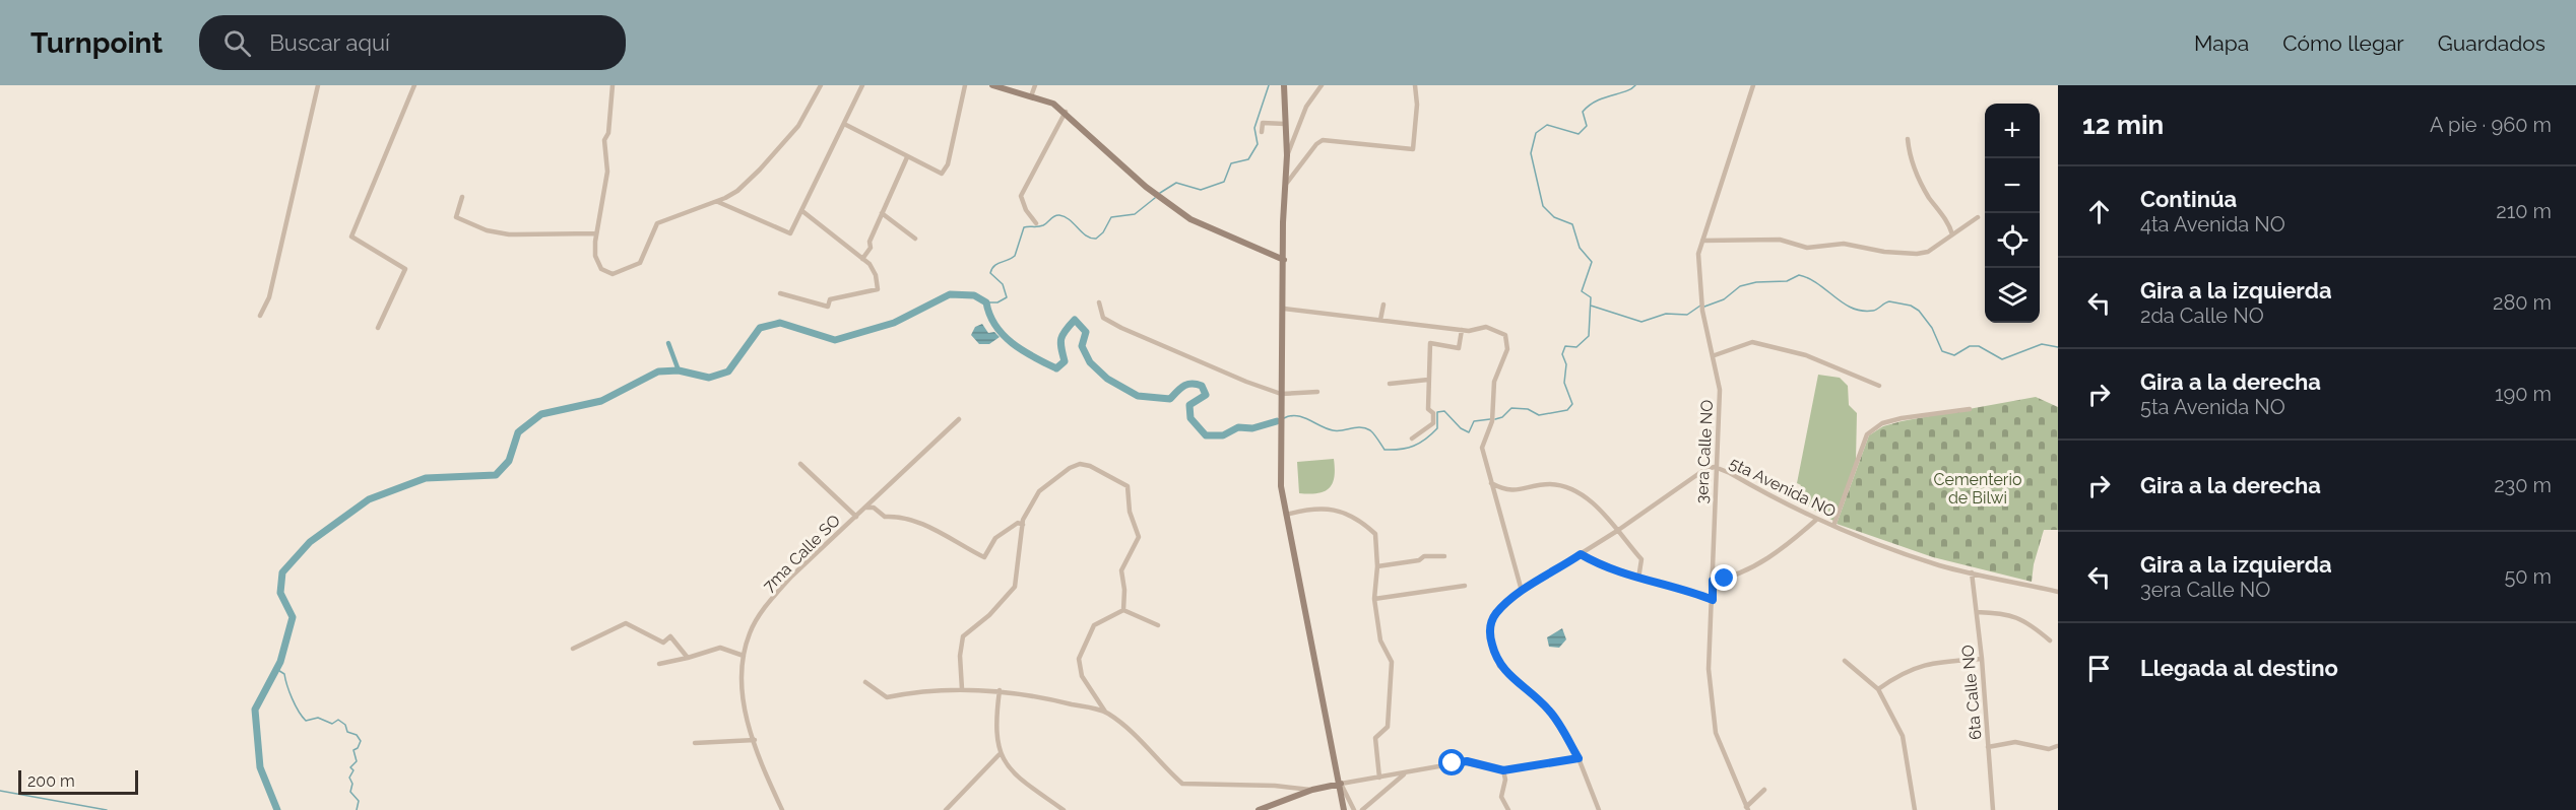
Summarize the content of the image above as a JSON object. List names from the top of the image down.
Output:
{
  "streets": {
    "street": [
      "3era Calle NO",
      "5ta Avenida NO",
      "7ma Calle SO",
      "6ta Calle NO"
    ]
  },
  "crossings": [
    ["3era Calle NO", "5ta Avenida NO"],
    ["5ta Avenida NO", "6ta Calle NO"]
  ],
  "parks": ["Cementerio de Bilwi"],
  "scale_bar": "200 m",
  "page": {
    "header": "Turnpoint",
    "search": "Buscar aquí",
    "nav": ["Mapa", "Cómo llegar", "Guardados"],
    "heading": ["12 min", "A pie · 960 m"],
    "map_buttons": ["+", "−"],
    "list": [
      ["Continúa", "4ta Avenida NO", "210 m"],
      ["Gira a la izquierda", "2da Calle NO", "280 m"],
      ["Gira a la derecha", "5ta Avenida NO", "190 m"],
      ["Gira a la derecha", "230 m"],
      ["Gira a la izquierda", "3era Calle NO", "50 m"],
      "Llegada al destino"
    ],
    "scale": "200 m"
  }
}
